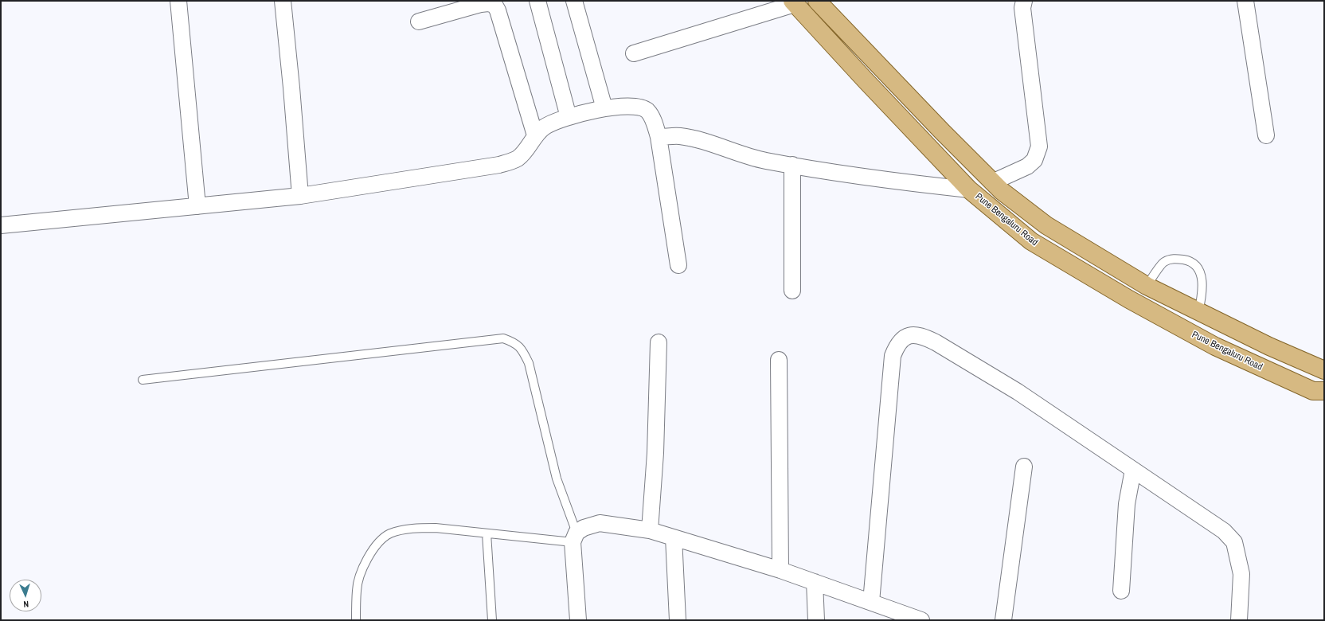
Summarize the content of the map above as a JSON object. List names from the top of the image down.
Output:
{
  "streets": {
    "main road": ["Pune Bengaluru Road"]
  },
  "north": "bottom"
}
